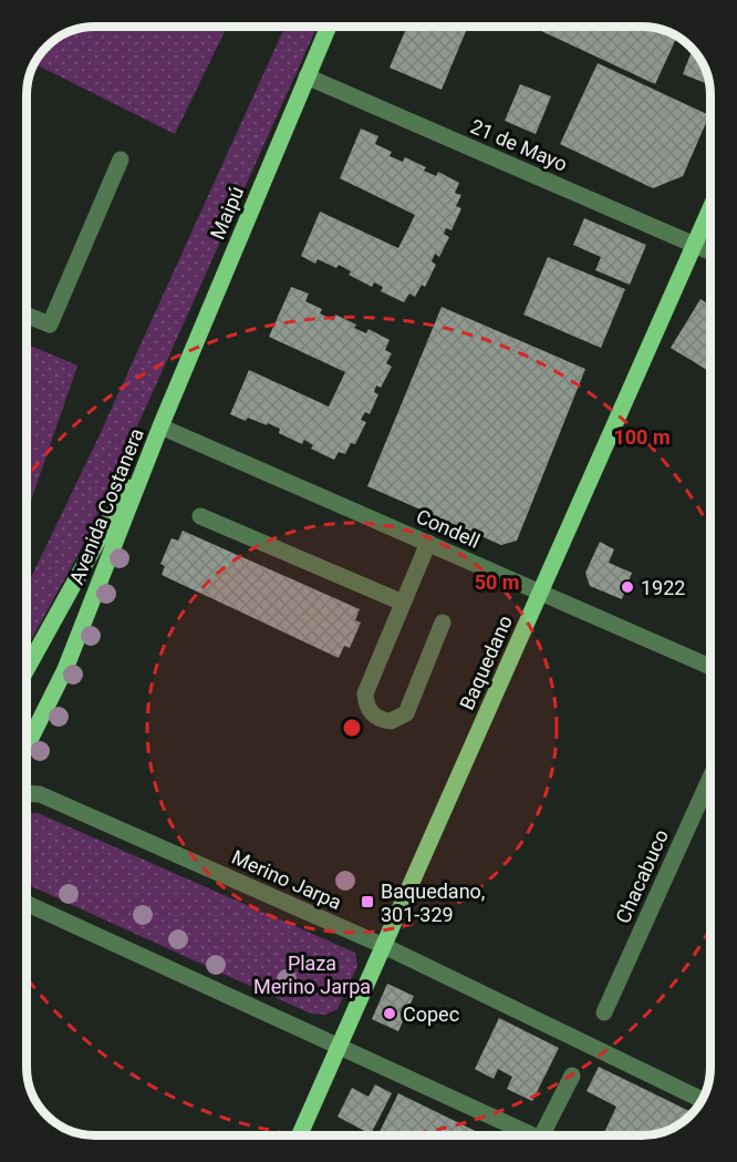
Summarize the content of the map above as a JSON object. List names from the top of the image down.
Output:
{
  "streets": {
    "main road": ["Maipú", "Avenida Costanera", "Baquedano"],
    "street": [
      "21 de Mayo",
      "Condell",
      "Chacabuco",
      "Merino Jarpa"
    ]
  },
  "crossings": [
    ["21 de Mayo", "Maipú"],
    ["21 de Mayo", "Baquedano"],
    ["Maipú", "Avenida Costanera"],
    ["Maipú", "Condell"],
    ["Avenida Costanera", "Condell"],
    ["Condell", "Baquedano"],
    ["Baquedano", "Merino Jarpa"]
  ],
  "parks": ["Plaza Merino Jarpa"],
  "places": {
    "other": ["1922", "Copec"],
    "transit": ["Baquedano, 301-329"]
  },
  "rings": ["100 m", "50 m"]
}
